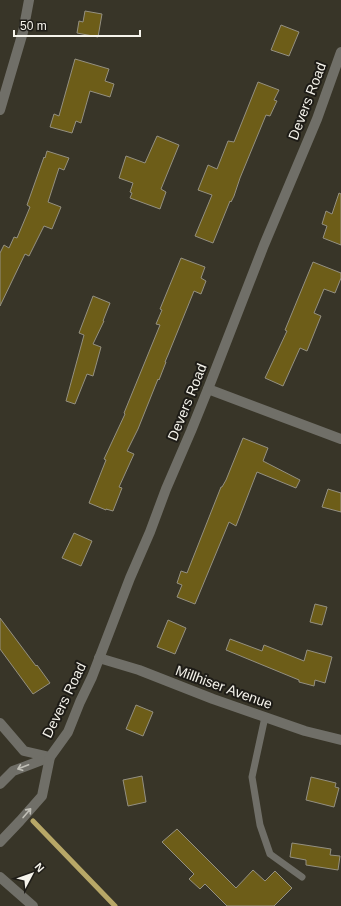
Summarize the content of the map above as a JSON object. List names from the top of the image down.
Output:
{
  "streets": {
    "street": ["Devers Road", "Millhiser Avenue"]
  },
  "crossings": [
    ["Devers Road", "Millhiser Avenue"]
  ],
  "scale_bar": "50 m",
  "north": "top right"
}
